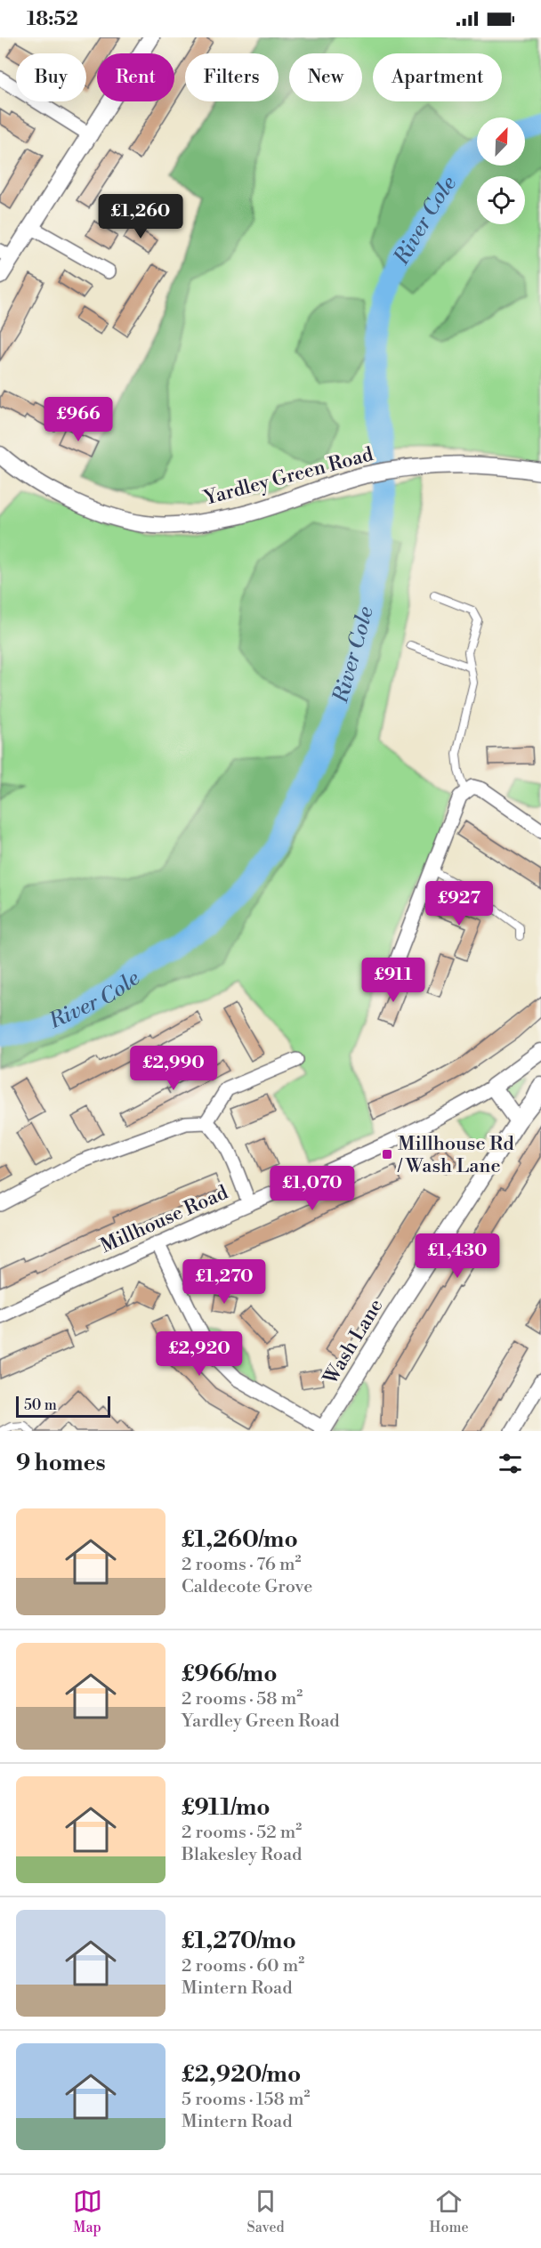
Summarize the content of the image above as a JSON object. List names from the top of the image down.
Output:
{
  "streets": {
    "street": ["Yardley Green Road", "Millhouse Road", "Wash Lane"]
  },
  "water": ["River Cole"],
  "places": {
    "transit": ["Millhouse Rd / Wash Lane"]
  },
  "scale_bar": "50 m",
  "north": "top right",
  "page": {
    "status": "18:52",
    "chip": [
      "Buy",
      "Rent",
      "Filters",
      "New",
      "Apartment"
    ],
    "price": [
      "£1,260",
      "£966",
      "£927",
      "£911",
      "£2,990",
      "£1,070",
      "£1,430",
      "£1,270",
      "£2,920"
    ],
    "scale": "50 m",
    "heading": "9 homes",
    "list": [
      {
        "name": "£1,260/mo",
        "note": "2 rooms · 76 m² · Caldecote Grove"
      },
      {
        "name": "£966/mo",
        "note": "2 rooms · 58 m² · Yardley Green Road"
      },
      {
        "name": "£911/mo",
        "note": "2 rooms · 52 m² · Blakesley Road"
      },
      {
        "name": "£1,270/mo",
        "note": "2 rooms · 60 m² · Mintern Road"
      },
      {
        "name": "£2,920/mo",
        "note": "5 rooms · 158 m² · Mintern Road"
      }
    ],
    "tabs": ["Map", "Saved", "Home"]
  }
}
